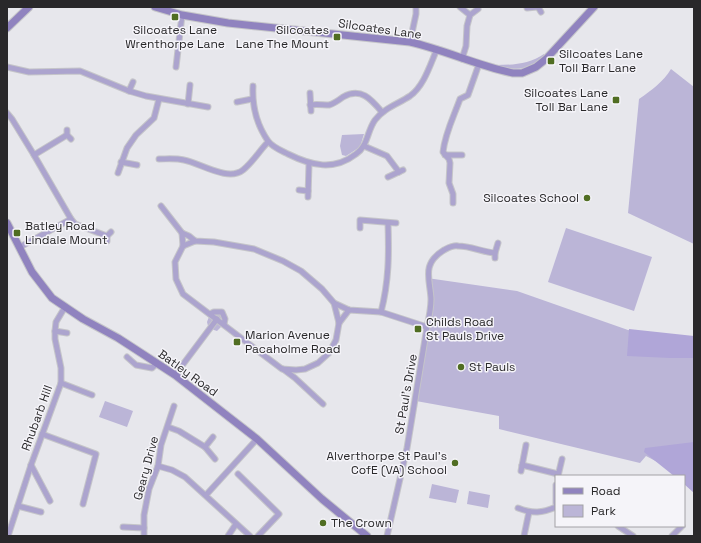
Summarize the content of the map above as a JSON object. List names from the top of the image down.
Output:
{
  "streets": {
    "street": [
      "Silcoates Lane",
      "Batley Road",
      "St Paul's Drive",
      "Rhubarb Hill",
      "Geary Drive"
    ]
  },
  "crossings": [
    ["Batley Road", "Rhubarb Hill"]
  ],
  "places": {
    "transit": [
      "Silcoates Lane Wrenthorpe Lane",
      "Silcoates Lane The Mount",
      "Silcoates Lane Toll Barr Lane",
      "Silcoates Lane Toll Bar Lane",
      "Batley Road Lindale Mount",
      "Childs Road St Pauls Drive",
      "Marion Avenue Pacaholme Road"
    ],
    "other": [
      "Silcoates School",
      "St Pauls",
      "Alverthorpe St Paul's CofE (VA) School",
      "The Crown"
    ]
  },
  "legend": ["Road", "Park"]
}
